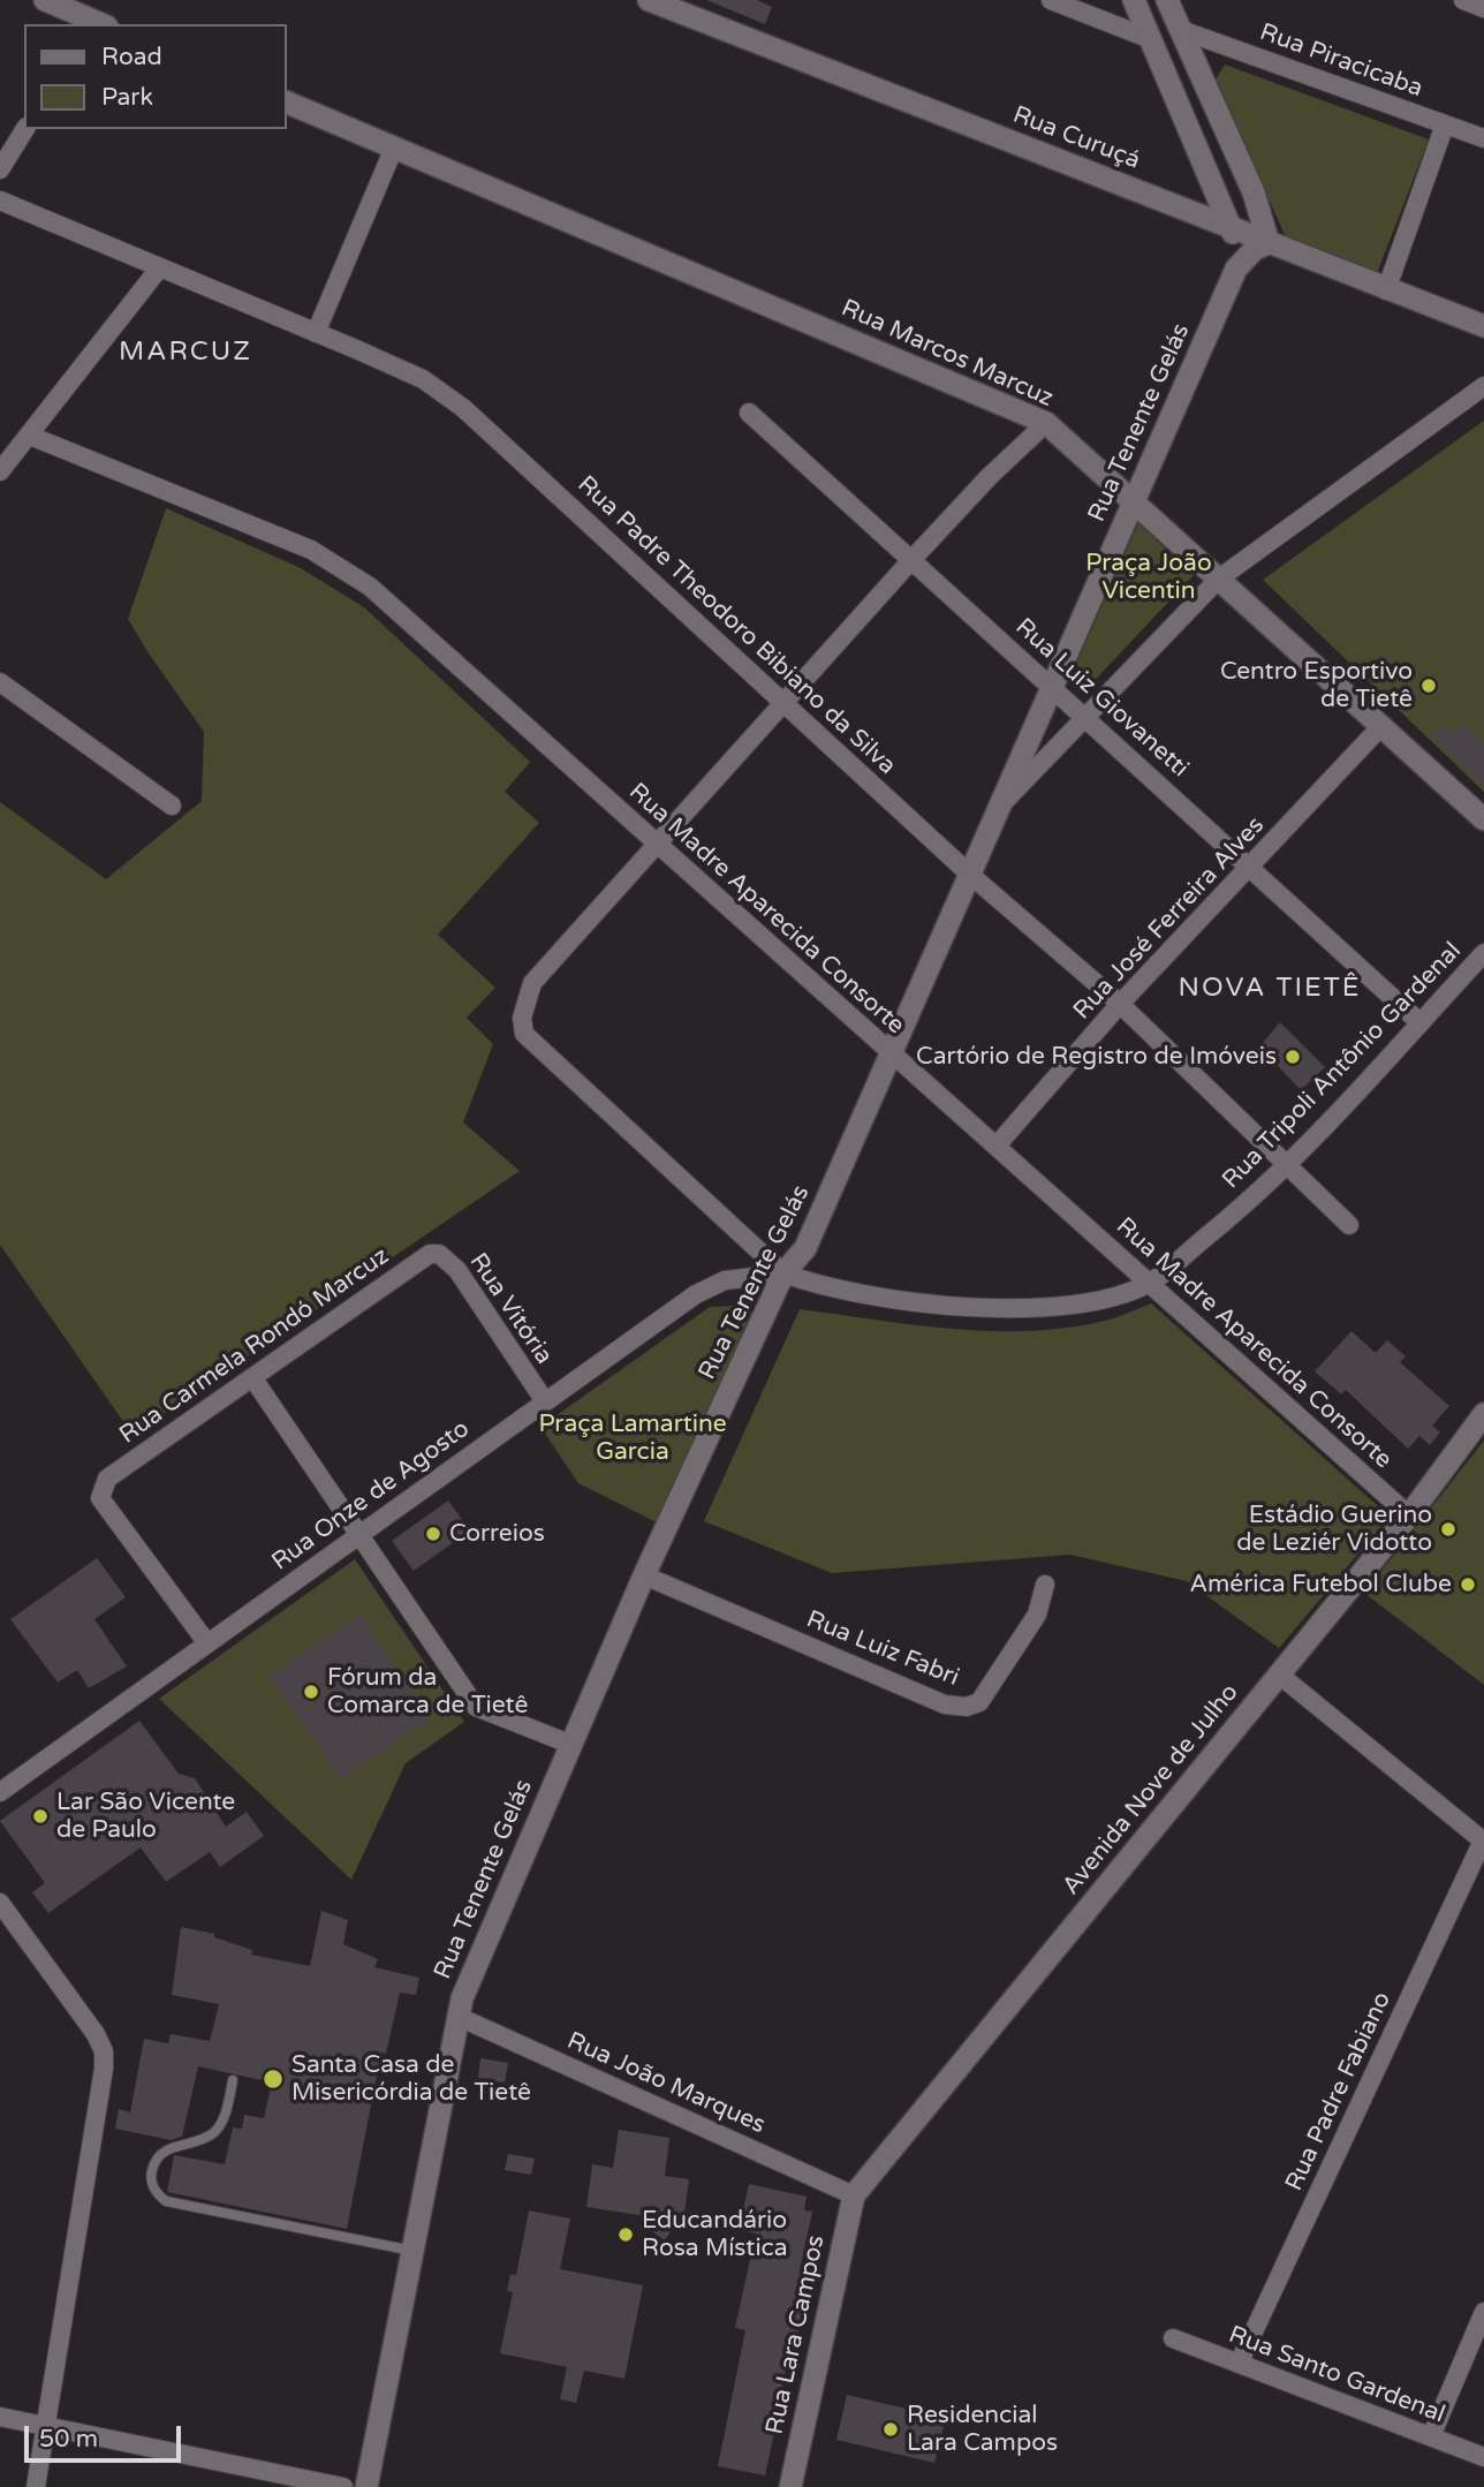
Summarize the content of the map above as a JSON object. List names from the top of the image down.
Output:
{
  "streets": {
    "street": [
      "Rua Piracicaba",
      "Rua Curuçá",
      "Rua Marcos Marcuz",
      "Rua Tenente Gelás",
      "Rua Padre Theodoro Bibiano da Silva",
      "Rua Luiz Giovanetti",
      "Rua Madre Aparecida Consorte",
      "Rua José Ferreira Alves",
      "Rua Tripoli Antônio Gardenal",
      "Rua Vitória",
      "Rua Carmela Rondó Marcuz",
      "Rua Onze de Agosto",
      "Rua Luiz Fabri",
      "Avenida Nove de Julho",
      "Rua João Marques",
      "Rua Padre Fabiano",
      "Rua Lara Campos",
      "Rua Santo Gardenal"
    ]
  },
  "crossings": [
    ["Rua Curuçá", "Rua Tenente Gelás"],
    ["Rua Marcos Marcuz", "Rua Tenente Gelás"],
    ["Rua Marcos Marcuz", "Rua José Ferreira Alves"],
    ["Rua Tenente Gelás", "Rua Padre Theodoro Bibiano da Silva"],
    ["Rua Tenente Gelás", "Rua Luiz Giovanetti"],
    ["Rua Tenente Gelás", "Rua Madre Aparecida Consorte"],
    ["Rua Tenente Gelás", "Rua Tripoli Antônio Gardenal"],
    ["Rua Tenente Gelás", "Rua Onze de Agosto"],
    ["Rua Tenente Gelás", "Rua Luiz Fabri"],
    ["Rua Tenente Gelás", "Rua João Marques"],
    ["Rua Padre Theodoro Bibiano da Silva", "Rua José Ferreira Alves"],
    ["Rua Padre Theodoro Bibiano da Silva", "Rua Tripoli Antônio Gardenal"],
    ["Rua Luiz Giovanetti", "Rua José Ferreira Alves"],
    ["Rua Luiz Giovanetti", "Rua Tripoli Antônio Gardenal"],
    ["Rua Madre Aparecida Consorte", "Rua José Ferreira Alves"],
    ["Rua Madre Aparecida Consorte", "Rua Tripoli Antônio Gardenal"],
    ["Rua Madre Aparecida Consorte", "Avenida Nove de Julho"],
    ["Rua Tripoli Antônio Gardenal", "Rua Onze de Agosto"],
    ["Rua Vitória", "Rua Carmela Rondó Marcuz"],
    ["Rua Vitória", "Rua Onze de Agosto"],
    ["Rua Carmela Rondó Marcuz", "Rua Onze de Agosto"],
    ["Avenida Nove de Julho", "Rua João Marques"],
    ["Avenida Nove de Julho", "Rua Lara Campos"],
    ["Rua João Marques", "Rua Lara Campos"],
    ["Rua Padre Fabiano", "Rua Santo Gardenal"]
  ],
  "districts": ["MARCUZ", "NOVA TIETÊ"],
  "parks": ["Praça João Vicentin", "Praça Lamartine Garcia"],
  "places": [
    "Centro Esportivo de Tietê",
    "Cartório de Registro de Imóveis",
    "Estádio Guerino de Leziér Vidotto",
    "Correios",
    "América Futebol Clube",
    "Fórum da Comarca de Tietê",
    "Lar São Vicente de Paulo",
    "Santa Casa de Misericórdia de Tietê",
    "Educandário Rosa Mística",
    "Residencial Lara Campos"
  ],
  "legend": ["Road", "Park"],
  "scale_bar": "50 m"
}
